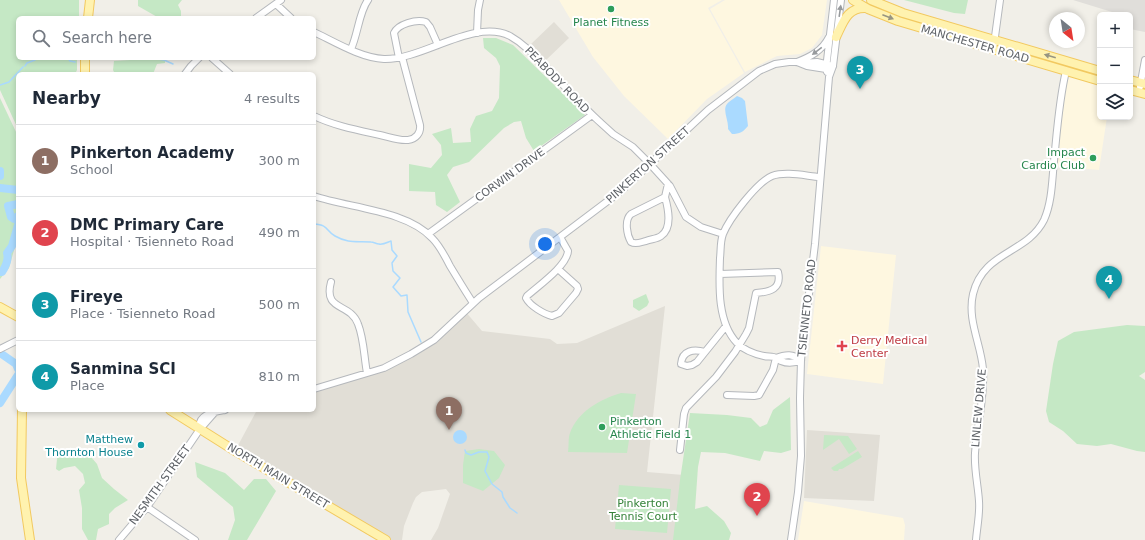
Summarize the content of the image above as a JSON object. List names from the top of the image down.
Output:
{
  "streets": {
    "main road": ["MANCHESTER ROAD", "NORTH MAIN STREET"],
    "street": [
      "PEABODY ROAD",
      "PINKERTON STREET",
      "CORWIN DRIVE",
      "TSIENNETO ROAD",
      "LINLEW DRIVE",
      "NESMITH STREET"
    ]
  },
  "crossings": [
    ["MANCHESTER ROAD", "LINLEW DRIVE"],
    ["PEABODY ROAD", "PINKERTON STREET"],
    ["PEABODY ROAD", "CORWIN DRIVE"],
    ["PINKERTON STREET", "TSIENNETO ROAD"],
    ["NORTH MAIN STREET", "NESMITH STREET"]
  ],
  "parks": ["Pinkerton Tennis Court"],
  "places": {
    "other": [
      "Planet Fitness",
      "Impact Cardio Club",
      "Pinkerton Athletic Field 1",
      "Matthew Thornton House"
    ],
    "health": ["Derry Medical Center"]
  },
  "north": "bottom right",
  "page": {
    "map_buttons": ["+", "−"],
    "search": "Search here",
    "pins": [
      "3",
      "4",
      "1",
      "2"
    ],
    "heading": ["Nearby", "4 results"],
    "list": [
      {
        "mark": "1",
        "name": "Pinkerton Academy",
        "note": "School",
        "value": "300 m"
      },
      {
        "mark": "2",
        "name": "DMC Primary Care",
        "note": "Hospital · Tsienneto Road",
        "value": "490 m"
      },
      {
        "mark": "3",
        "name": "Fireye",
        "note": "Place · Tsienneto Road",
        "value": "500 m"
      },
      {
        "mark": "4",
        "name": "Sanmina SCI",
        "note": "Place",
        "value": "810 m"
      }
    ]
  }
}
